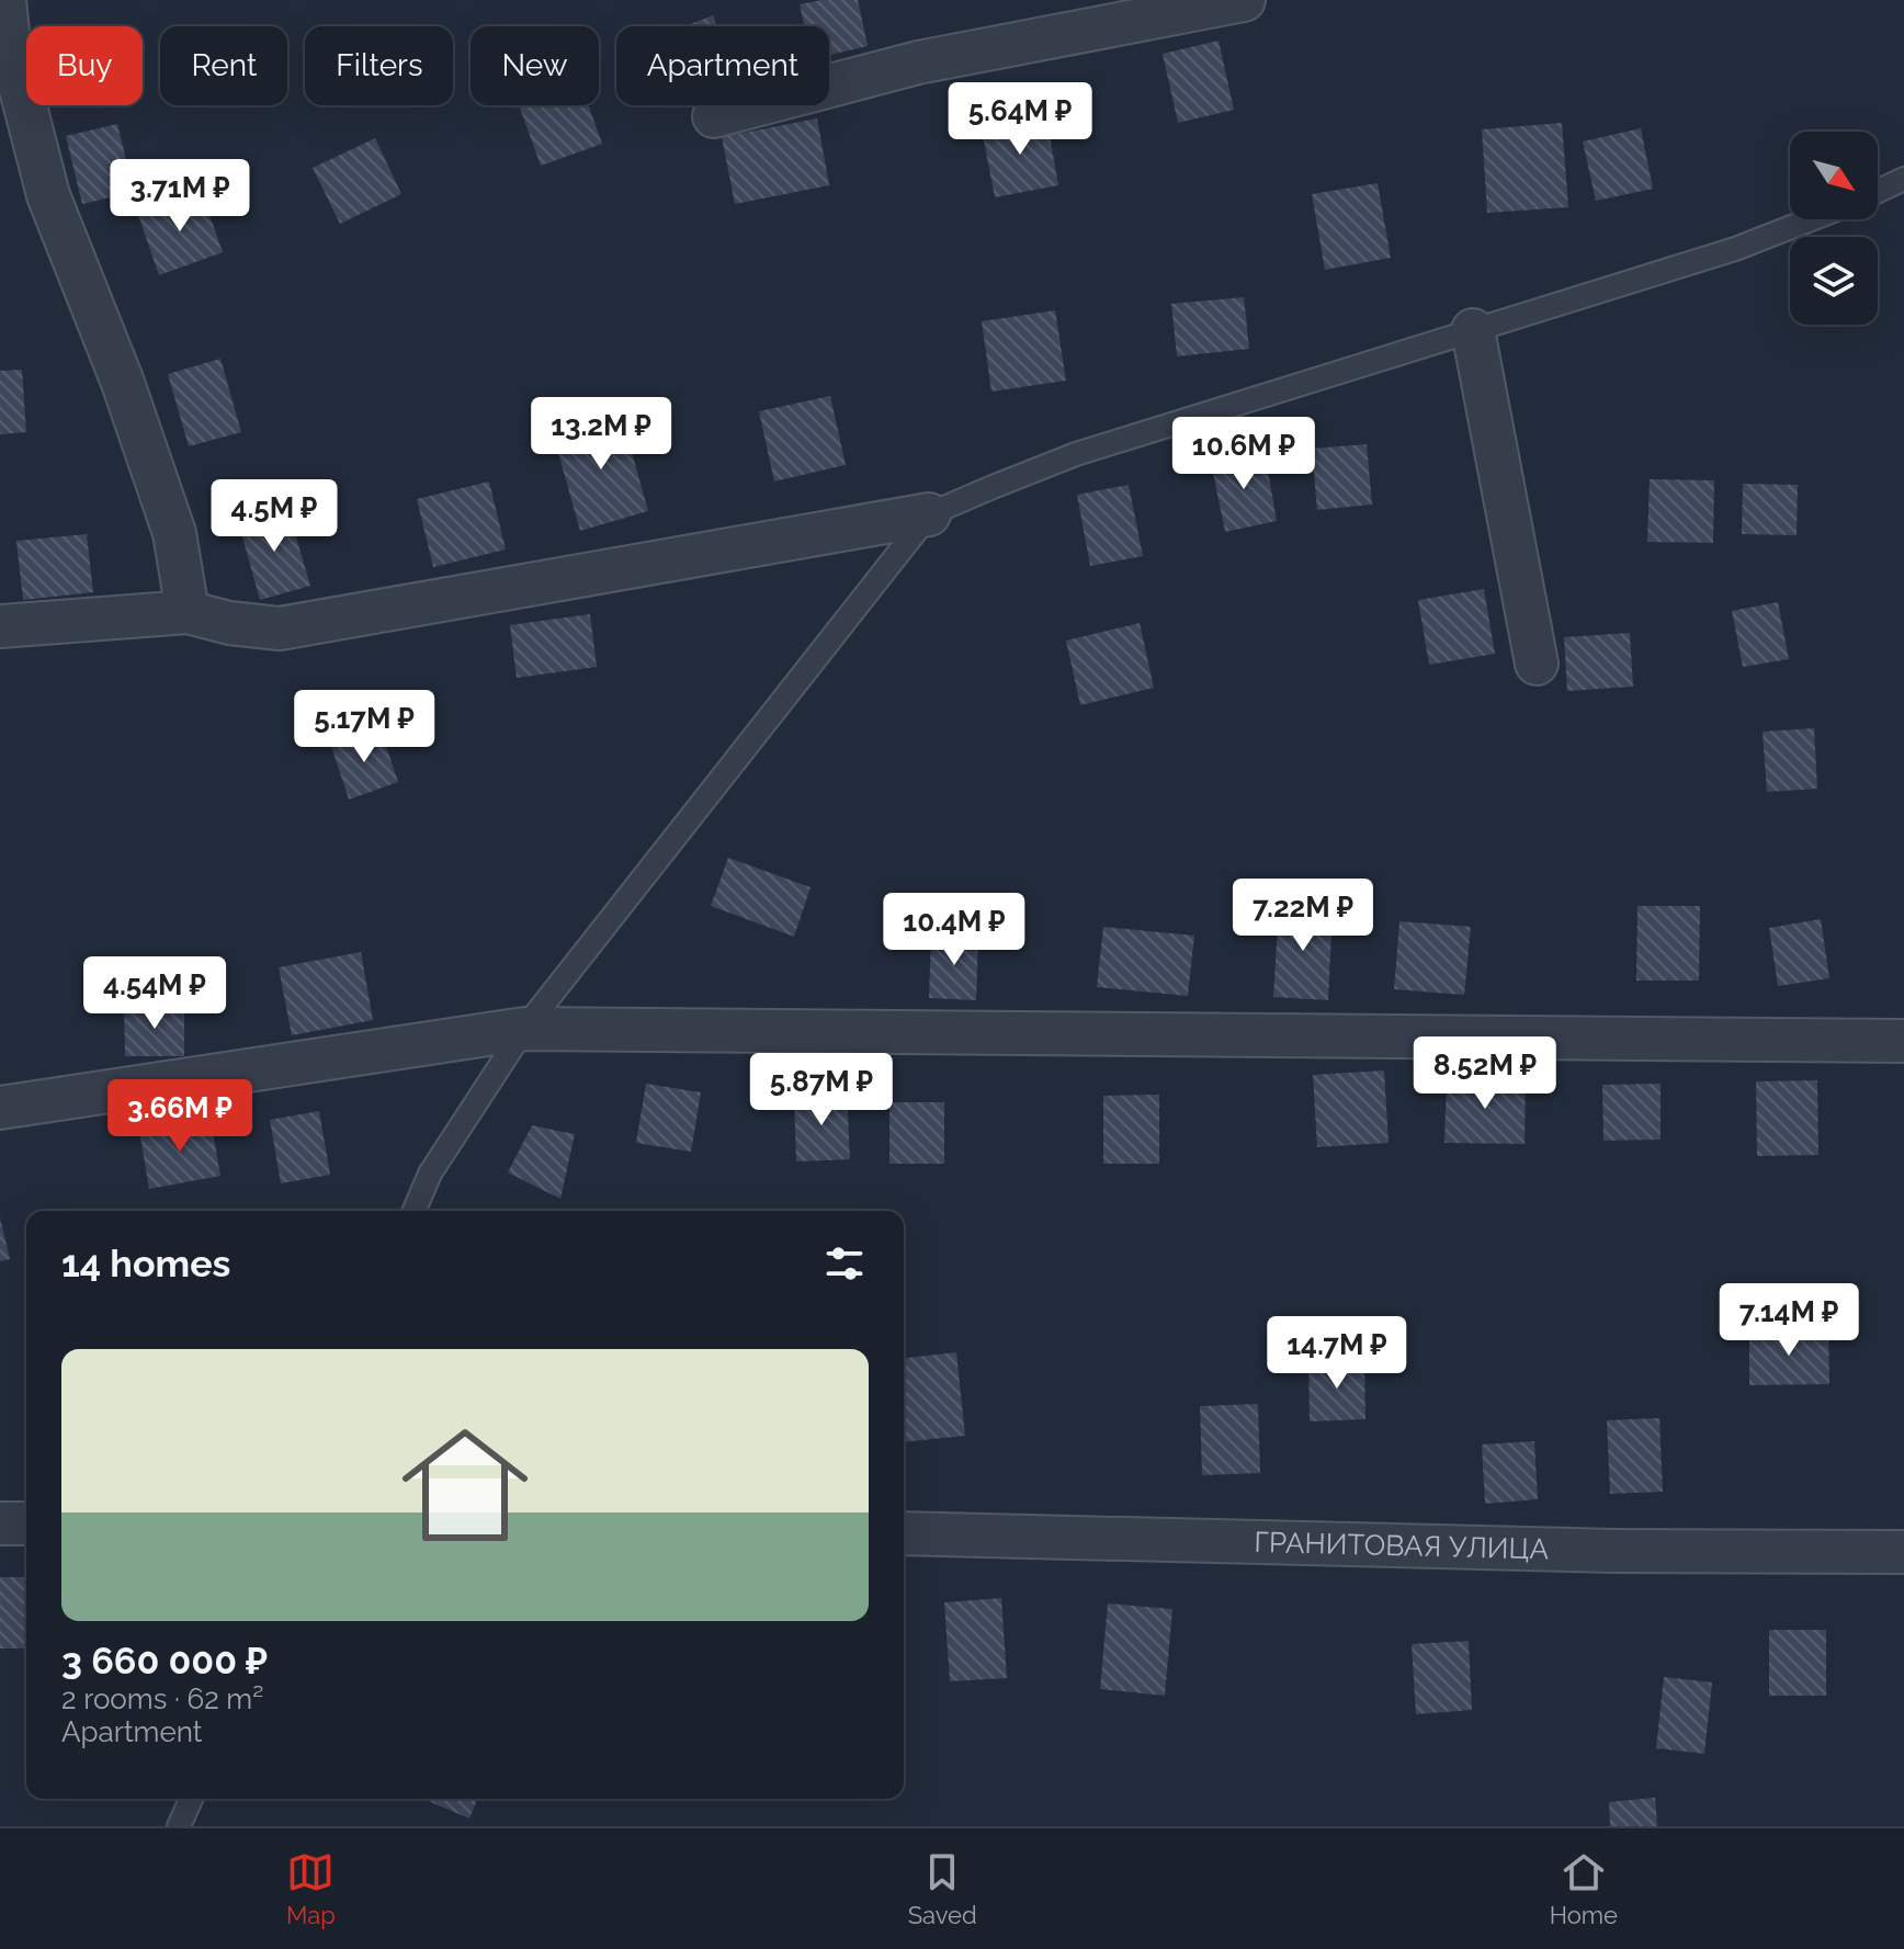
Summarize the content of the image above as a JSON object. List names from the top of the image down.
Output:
{
  "streets": {
    "street": ["ГРАНИТОВАЯ УЛИЦА"]
  },
  "north": "bottom right",
  "page": {
    "chip": [
      "Buy",
      "Rent",
      "Filters",
      "New",
      "Apartment"
    ],
    "price": [
      "5.64M ₽",
      "3.71M ₽",
      "13.2M ₽",
      "10.6M ₽",
      "4.5M ₽",
      "5.17M ₽",
      "7.22M ₽",
      "10.4M ₽",
      "4.54M ₽",
      "8.52M ₽",
      "5.87M ₽",
      "3.66M ₽",
      "7.14M ₽",
      "14.7M ₽"
    ],
    "heading": "14 homes",
    "list": [
      {
        "name": "3 660 000 ₽",
        "note": "2 rooms · 62 m² · Apartment"
      }
    ],
    "tabs": ["Map", "Saved", "Home"]
  }
}
